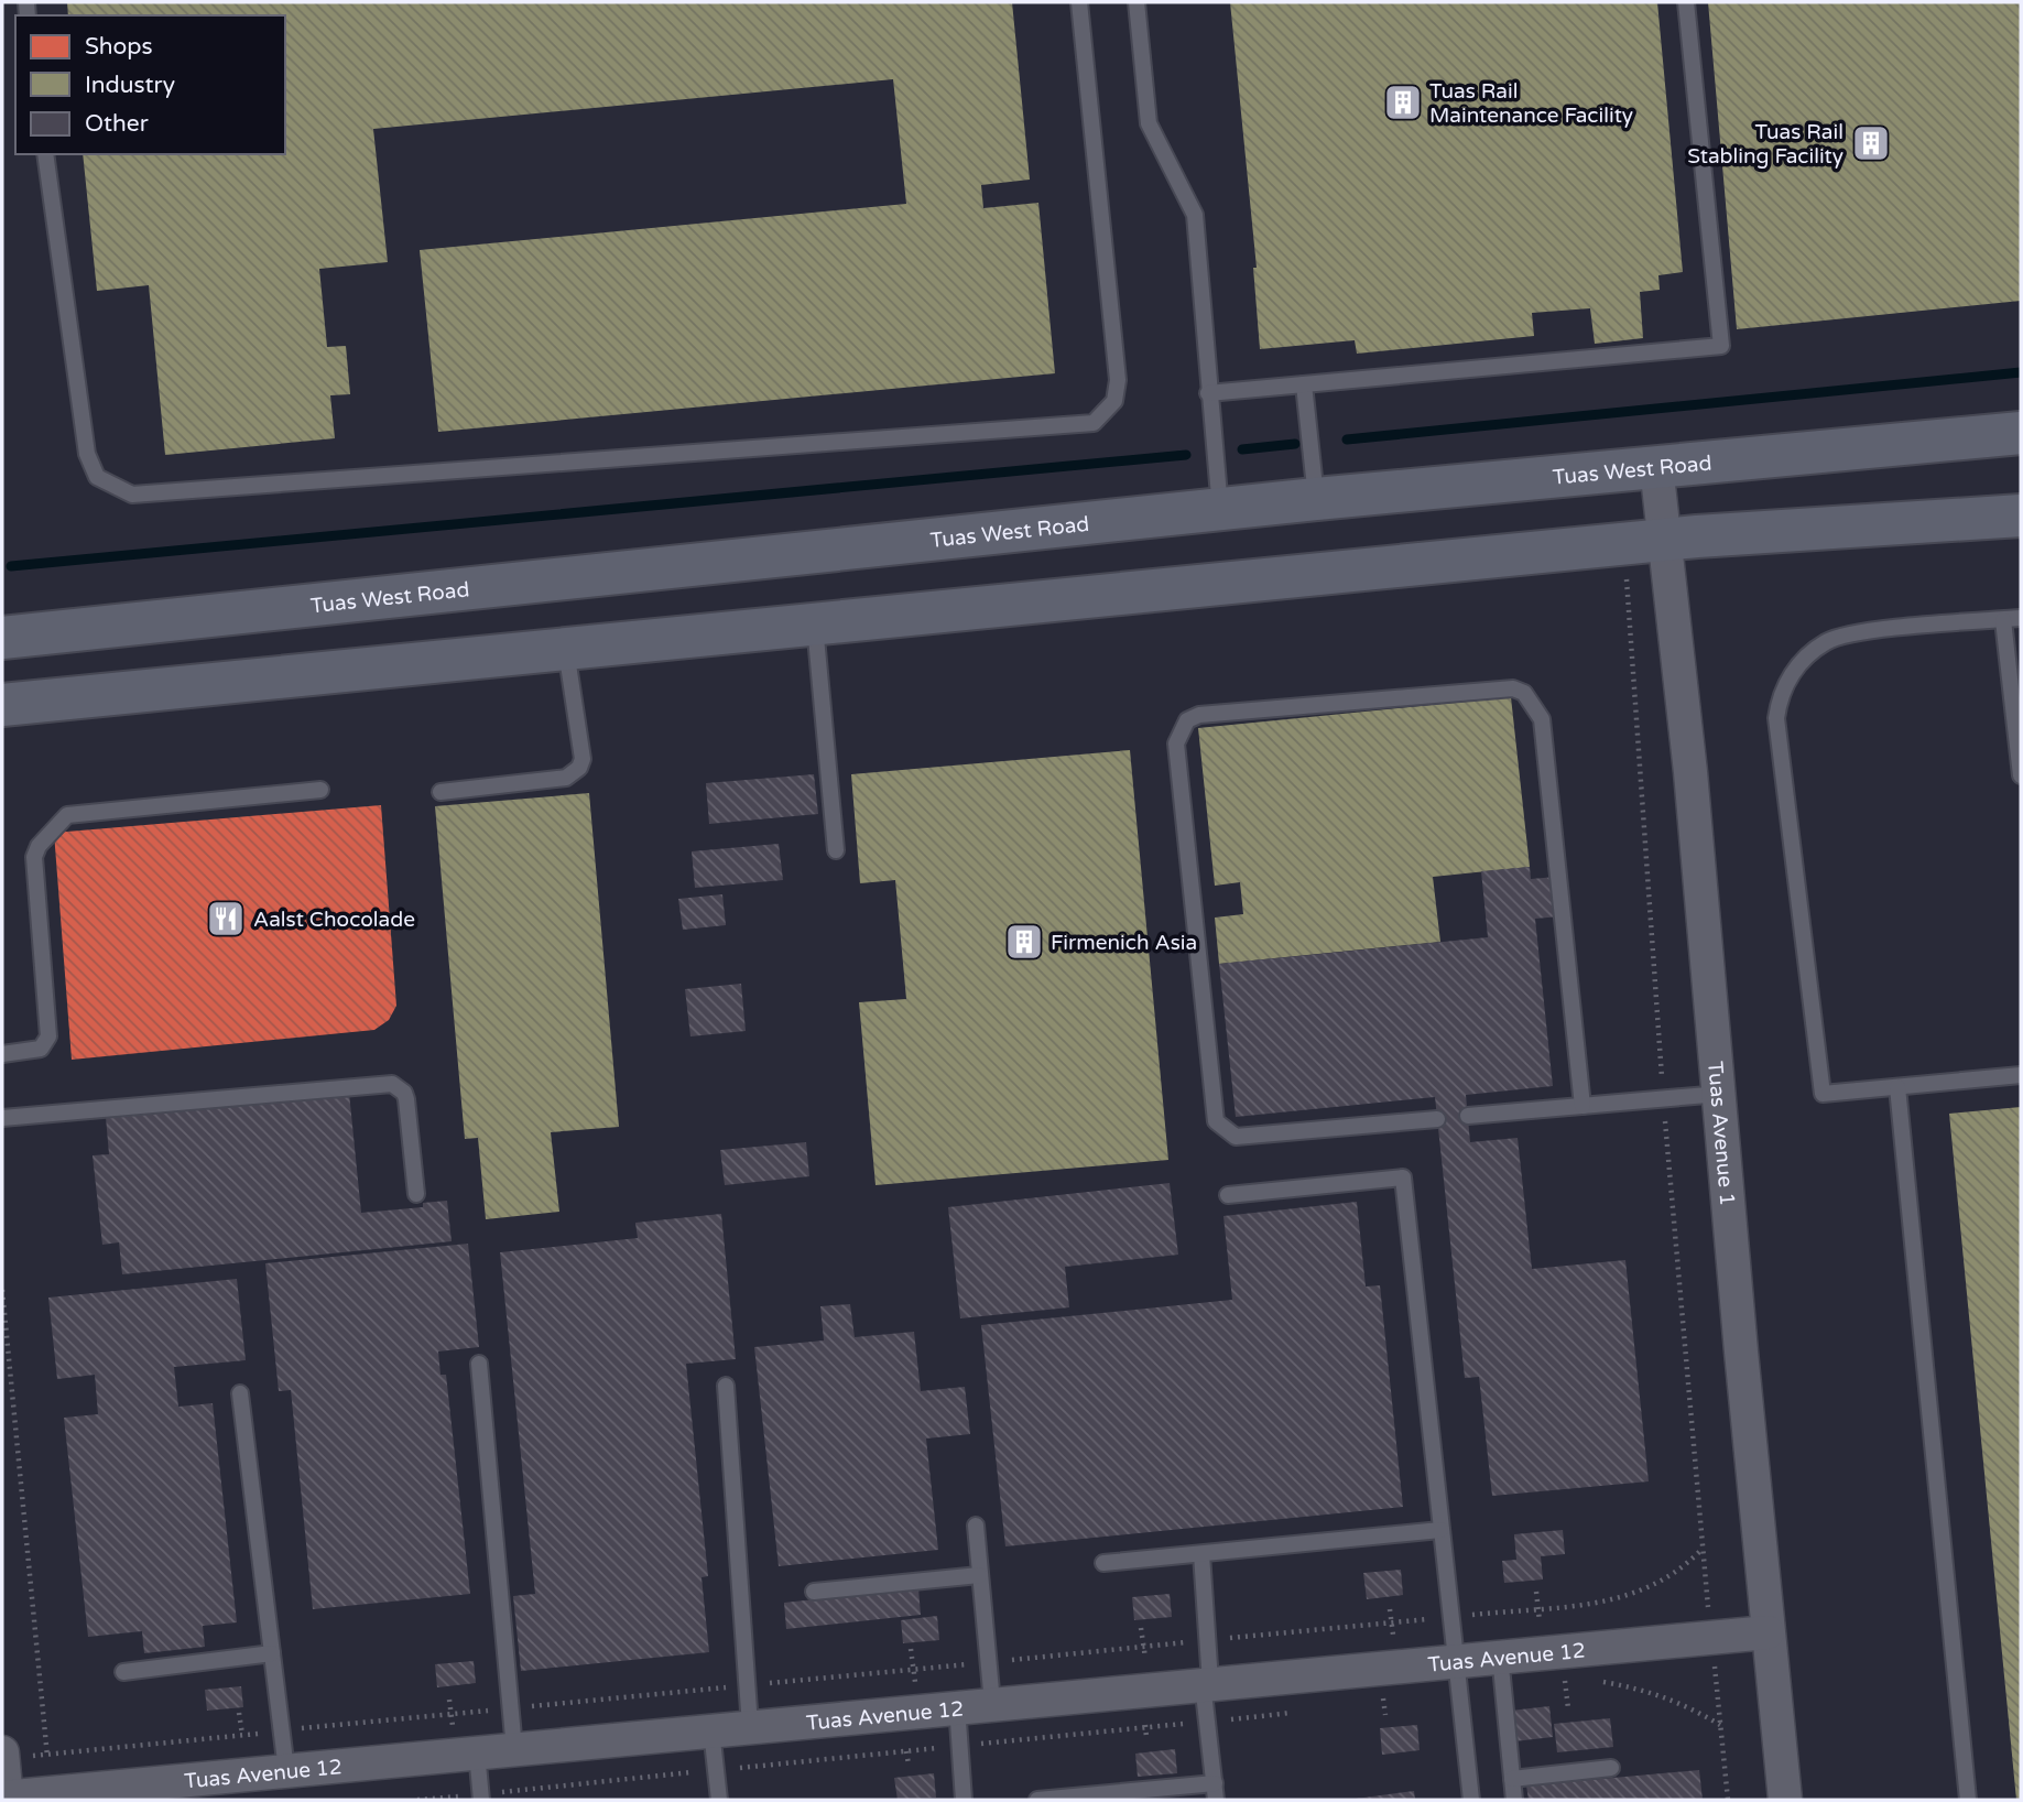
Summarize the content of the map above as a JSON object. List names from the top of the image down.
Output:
{
  "streets": {
    "main road": ["Tuas West Road"],
    "street": ["Tuas Avenue 1", "Tuas Avenue 12"]
  },
  "crossings": [
    ["Tuas West Road", "Tuas Avenue 1"],
    ["Tuas Avenue 1", "Tuas Avenue 12"]
  ],
  "places": {
    "building": ["Tuas Rail Maintenance Facility", "Tuas Rail Stabling Facility", "Firmenich Asia"],
    "restaurant": ["Aalst Chocolade"]
  },
  "legend": ["Shops", "Industry", "Other"]
}
